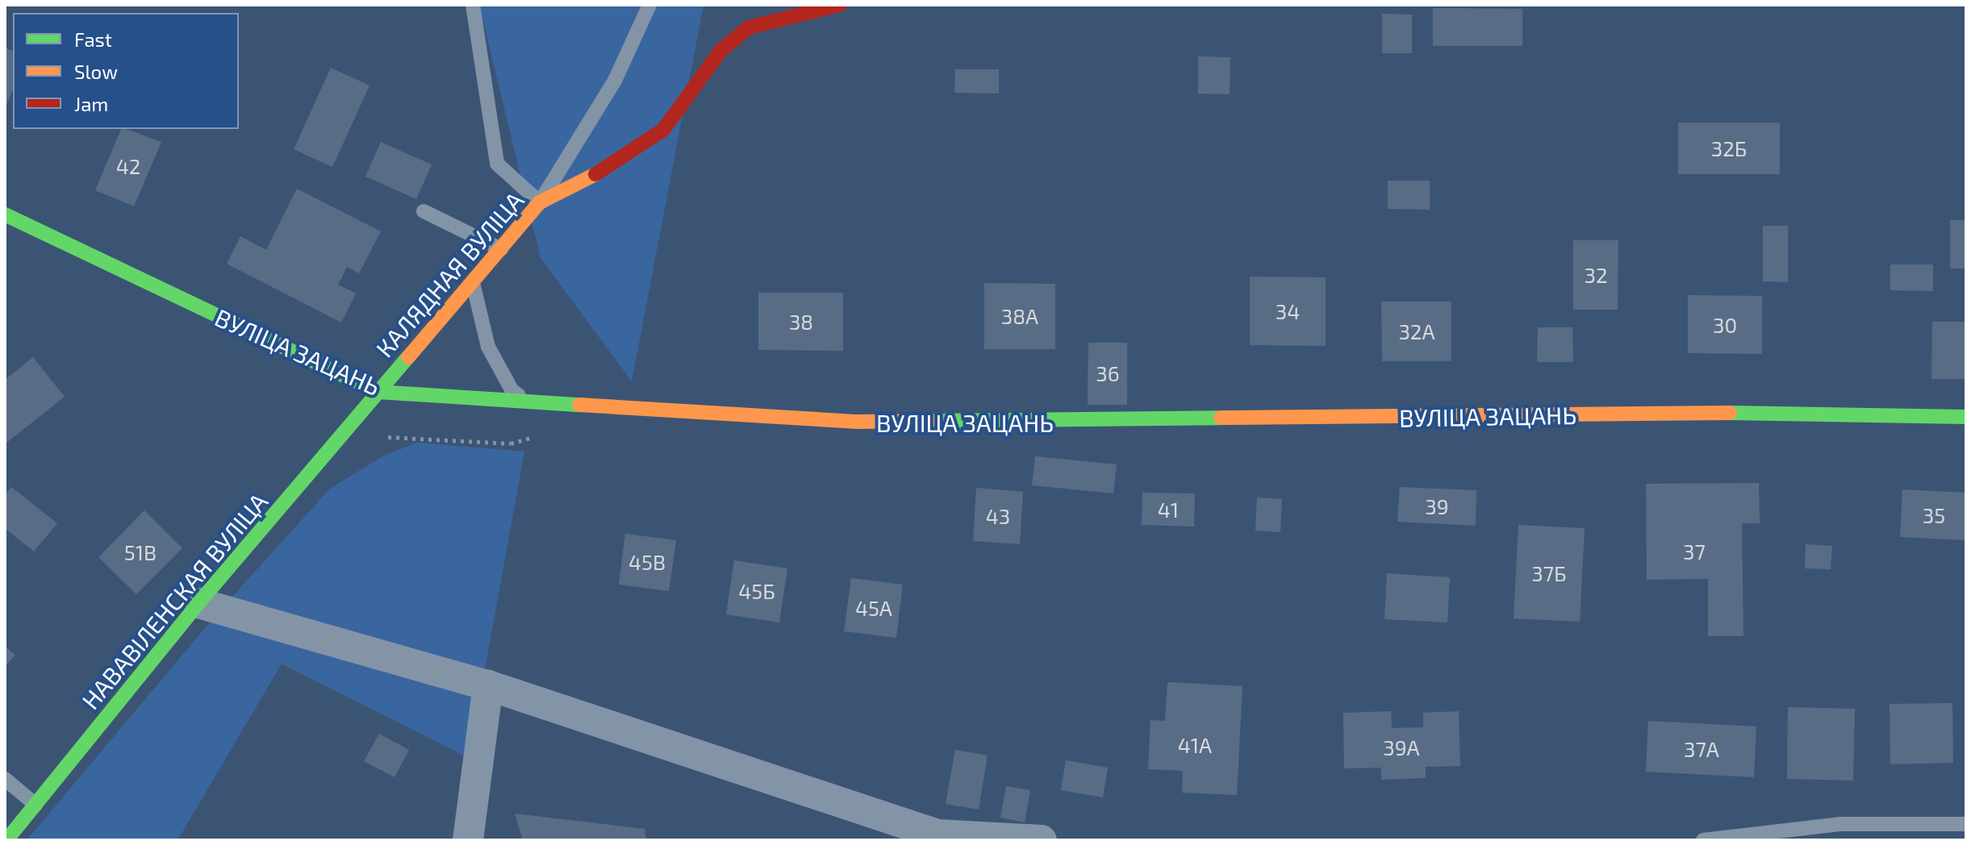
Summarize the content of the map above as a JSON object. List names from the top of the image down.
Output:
{
  "streets": {
    "street": ["КАЛЯДНАЯ ВУЛІЦА", "ВУЛІЦА ЗАЦАНЬ", "НАВАВІЛЕНСКАЯ ВУЛІЦА"]
  },
  "crossings": [
    ["КАЛЯДНАЯ ВУЛІЦА", "ВУЛІЦА ЗАЦАНЬ"],
    ["КАЛЯДНАЯ ВУЛІЦА", "НАВАВІЛЕНСКАЯ ВУЛІЦА"],
    ["ВУЛІЦА ЗАЦАНЬ", "НАВАВІЛЕНСКАЯ ВУЛІЦА"]
  ],
  "house_numbers": [
    "32Б",
    "42",
    "32",
    "34",
    "38А",
    "38",
    "30",
    "32А",
    "36",
    "39",
    "41",
    "35",
    "43",
    "37",
    "51В",
    "45В",
    "37Б",
    "45Б",
    "45А",
    "41А",
    "39А",
    "37А"
  ],
  "legend": ["Fast", "Slow", "Jam"]
}
